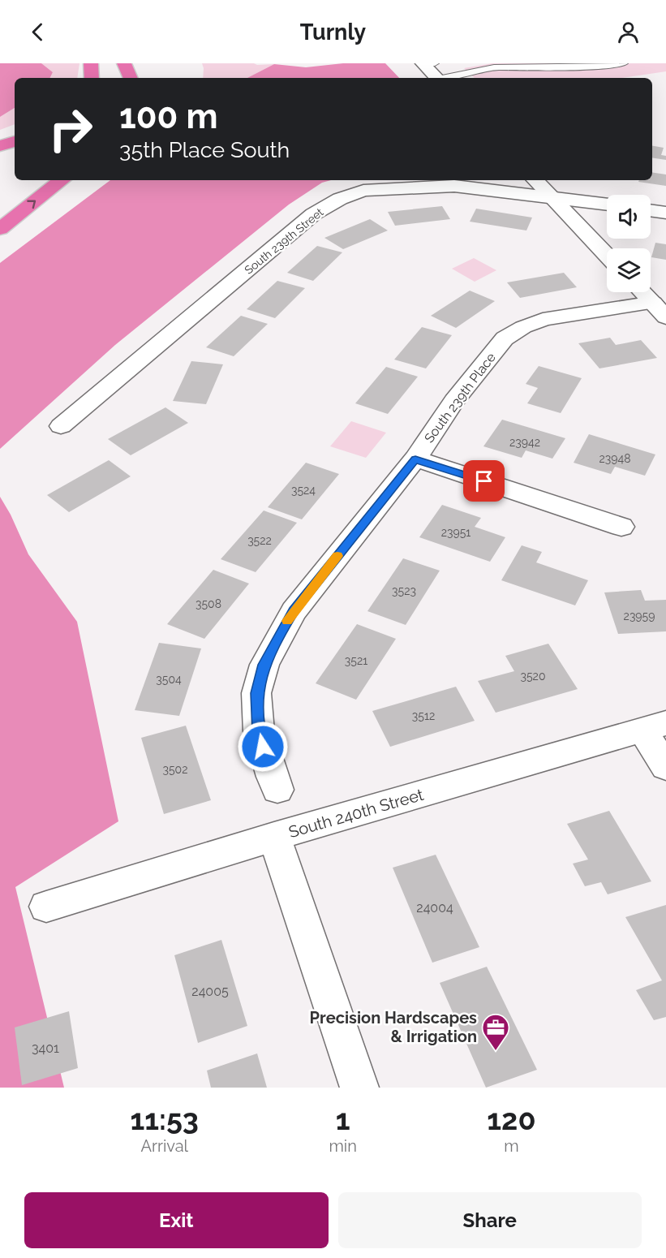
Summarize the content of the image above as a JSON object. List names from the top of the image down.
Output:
{
  "streets": {
    "street": ["South 239th Street", "South 239th Place", "South 240th Street"]
  },
  "places": {
    "office": ["Precision Hardscapes & Irrigation"]
  },
  "house_numbers": [
    "23942",
    "23948",
    "3524",
    "23951",
    "3522",
    "3523",
    "3508",
    "23959",
    "3521",
    "3520",
    "3504",
    "3512",
    "3502",
    "24004",
    "24005",
    "3401"
  ],
  "page": {
    "header": "Turnly",
    "turn": ["100 m", "35th Place South"],
    "eta": [
      "11:53",
      "Arrival",
      "1",
      "min",
      "120",
      "m"
    ],
    "buttons": ["Exit", "Share"]
  }
}
